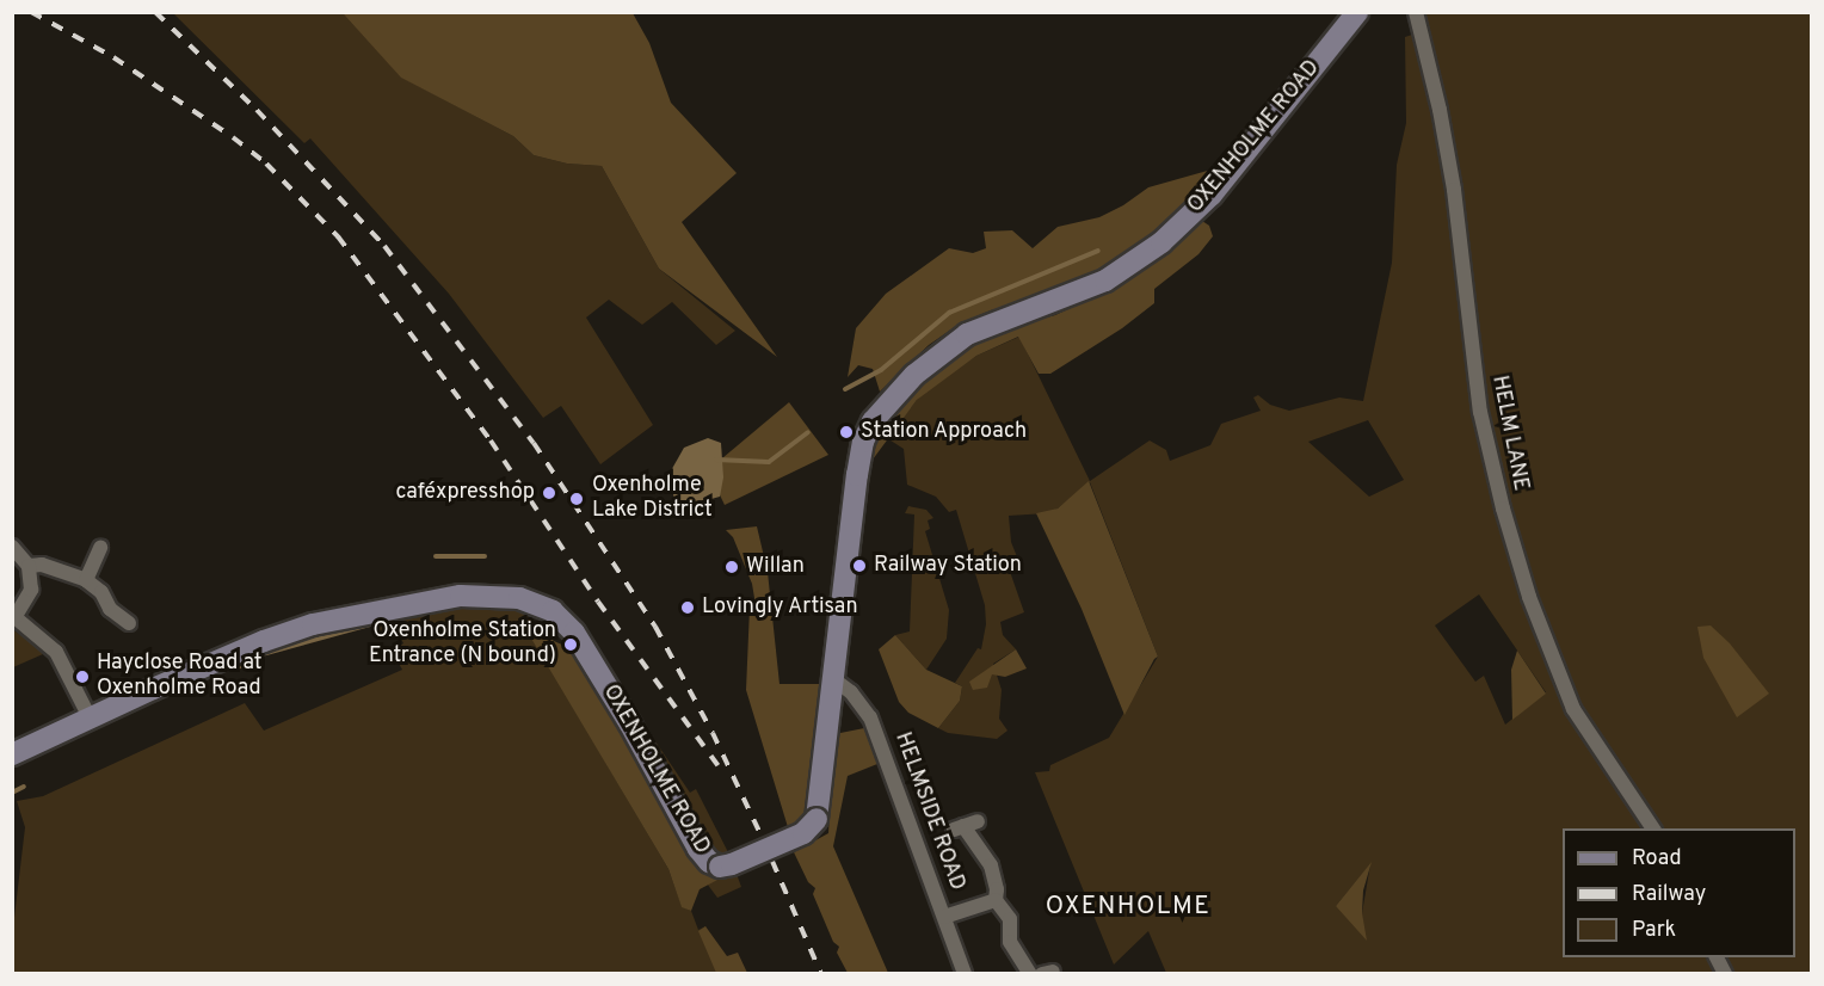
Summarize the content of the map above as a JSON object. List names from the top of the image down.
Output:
{
  "streets": {
    "main road": ["OXENHOLME ROAD"],
    "street": ["HELM LANE", "HELMSIDE ROAD"]
  },
  "crossings": [
    ["OXENHOLME ROAD", "HELMSIDE ROAD"]
  ],
  "districts": ["OXENHOLME"],
  "places": [
    "Station Approach",
    "caféxpresshop",
    "Oxenholme Lake District",
    "Railway Station",
    "Willan",
    "Lovingly Artisan",
    "Oxenholme Station Entrance (N bound)",
    "Hayclose Road at Oxenholme Road"
  ],
  "legend": ["Road", "Railway", "Park"]
}
